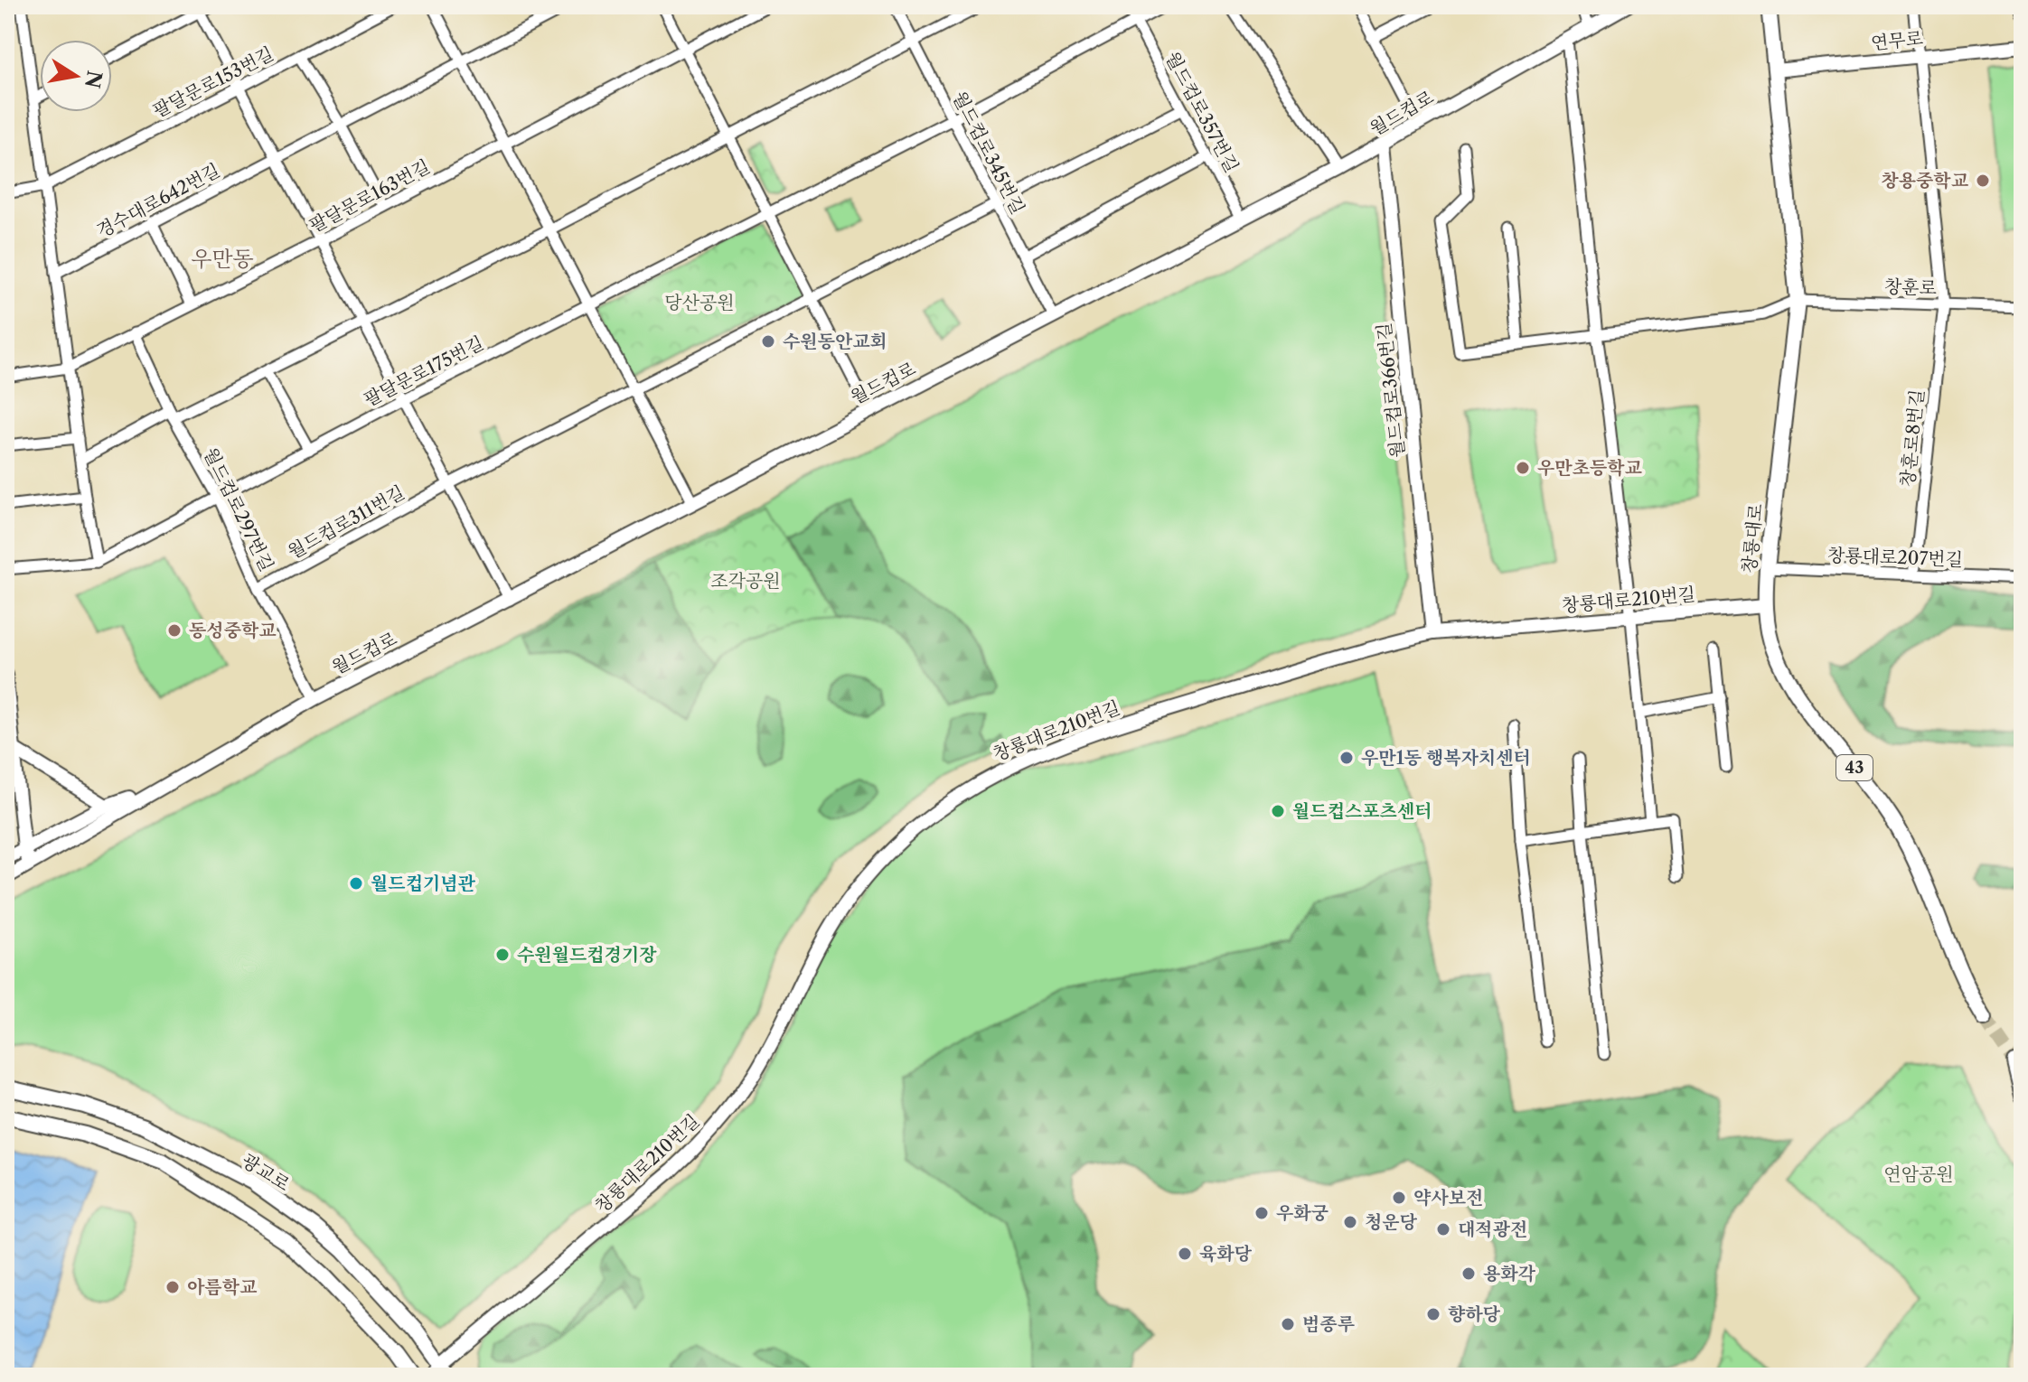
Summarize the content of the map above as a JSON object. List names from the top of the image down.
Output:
{
  "streets": {
    "main road": ["창룡대로", "43", "광교로"],
    "street": [
      "연무로",
      "팔달문로153번길",
      "월드컵로357번길",
      "월드컵로",
      "월드컵로345번길",
      "팔달문로163번길",
      "경수대로642번길",
      "창훈로",
      "팔달문로175번길",
      "월드컵로366번길",
      "창훈로8번길",
      "월드컵로297번길",
      "월드컵로311번길",
      "창룡대로207번길",
      "창룡대로210번길"
    ]
  },
  "crossings": [
    ["연무로", "창훈로8번길"],
    ["연무로", "창룡대로"],
    ["월드컵로357번길", "월드컵로"],
    ["월드컵로357번길", "월드컵로311번길"],
    ["월드컵로", "월드컵로345번길"],
    ["월드컵로", "월드컵로366번길"],
    ["월드컵로", "월드컵로297번길"],
    ["월드컵로345번길", "팔달문로175번길"],
    ["월드컵로345번길", "월드컵로311번길"],
    ["팔달문로163번길", "월드컵로297번길"],
    ["창훈로", "창훈로8번길"],
    ["창훈로", "창룡대로"],
    ["팔달문로175번길", "월드컵로297번길"],
    ["월드컵로366번길", "창룡대로210번길"],
    ["창훈로8번길", "창룡대로207번길"],
    ["월드컵로297번길", "월드컵로311번길"],
    ["창룡대로", "창룡대로207번길"],
    ["창룡대로", "창룡대로210번길"],
    ["창룡대로210번길", "광교로"]
  ],
  "districts": ["우만동"],
  "parks": ["당산공원", "조각공원", "연암공원"],
  "places": [
    "창용중학교",
    "수원동안교회",
    "우만초등학교",
    "동성중학교",
    "우만1동 행복자치센터",
    "월드컵스포츠센터",
    "월드컵기념관",
    "수원월드컵경기장",
    "약사보전",
    "우화궁",
    "청운당",
    "대적광전",
    "육화당",
    "용화각",
    "아름학교",
    "향하당",
    "범종루"
  ],
  "north": "right"
}
